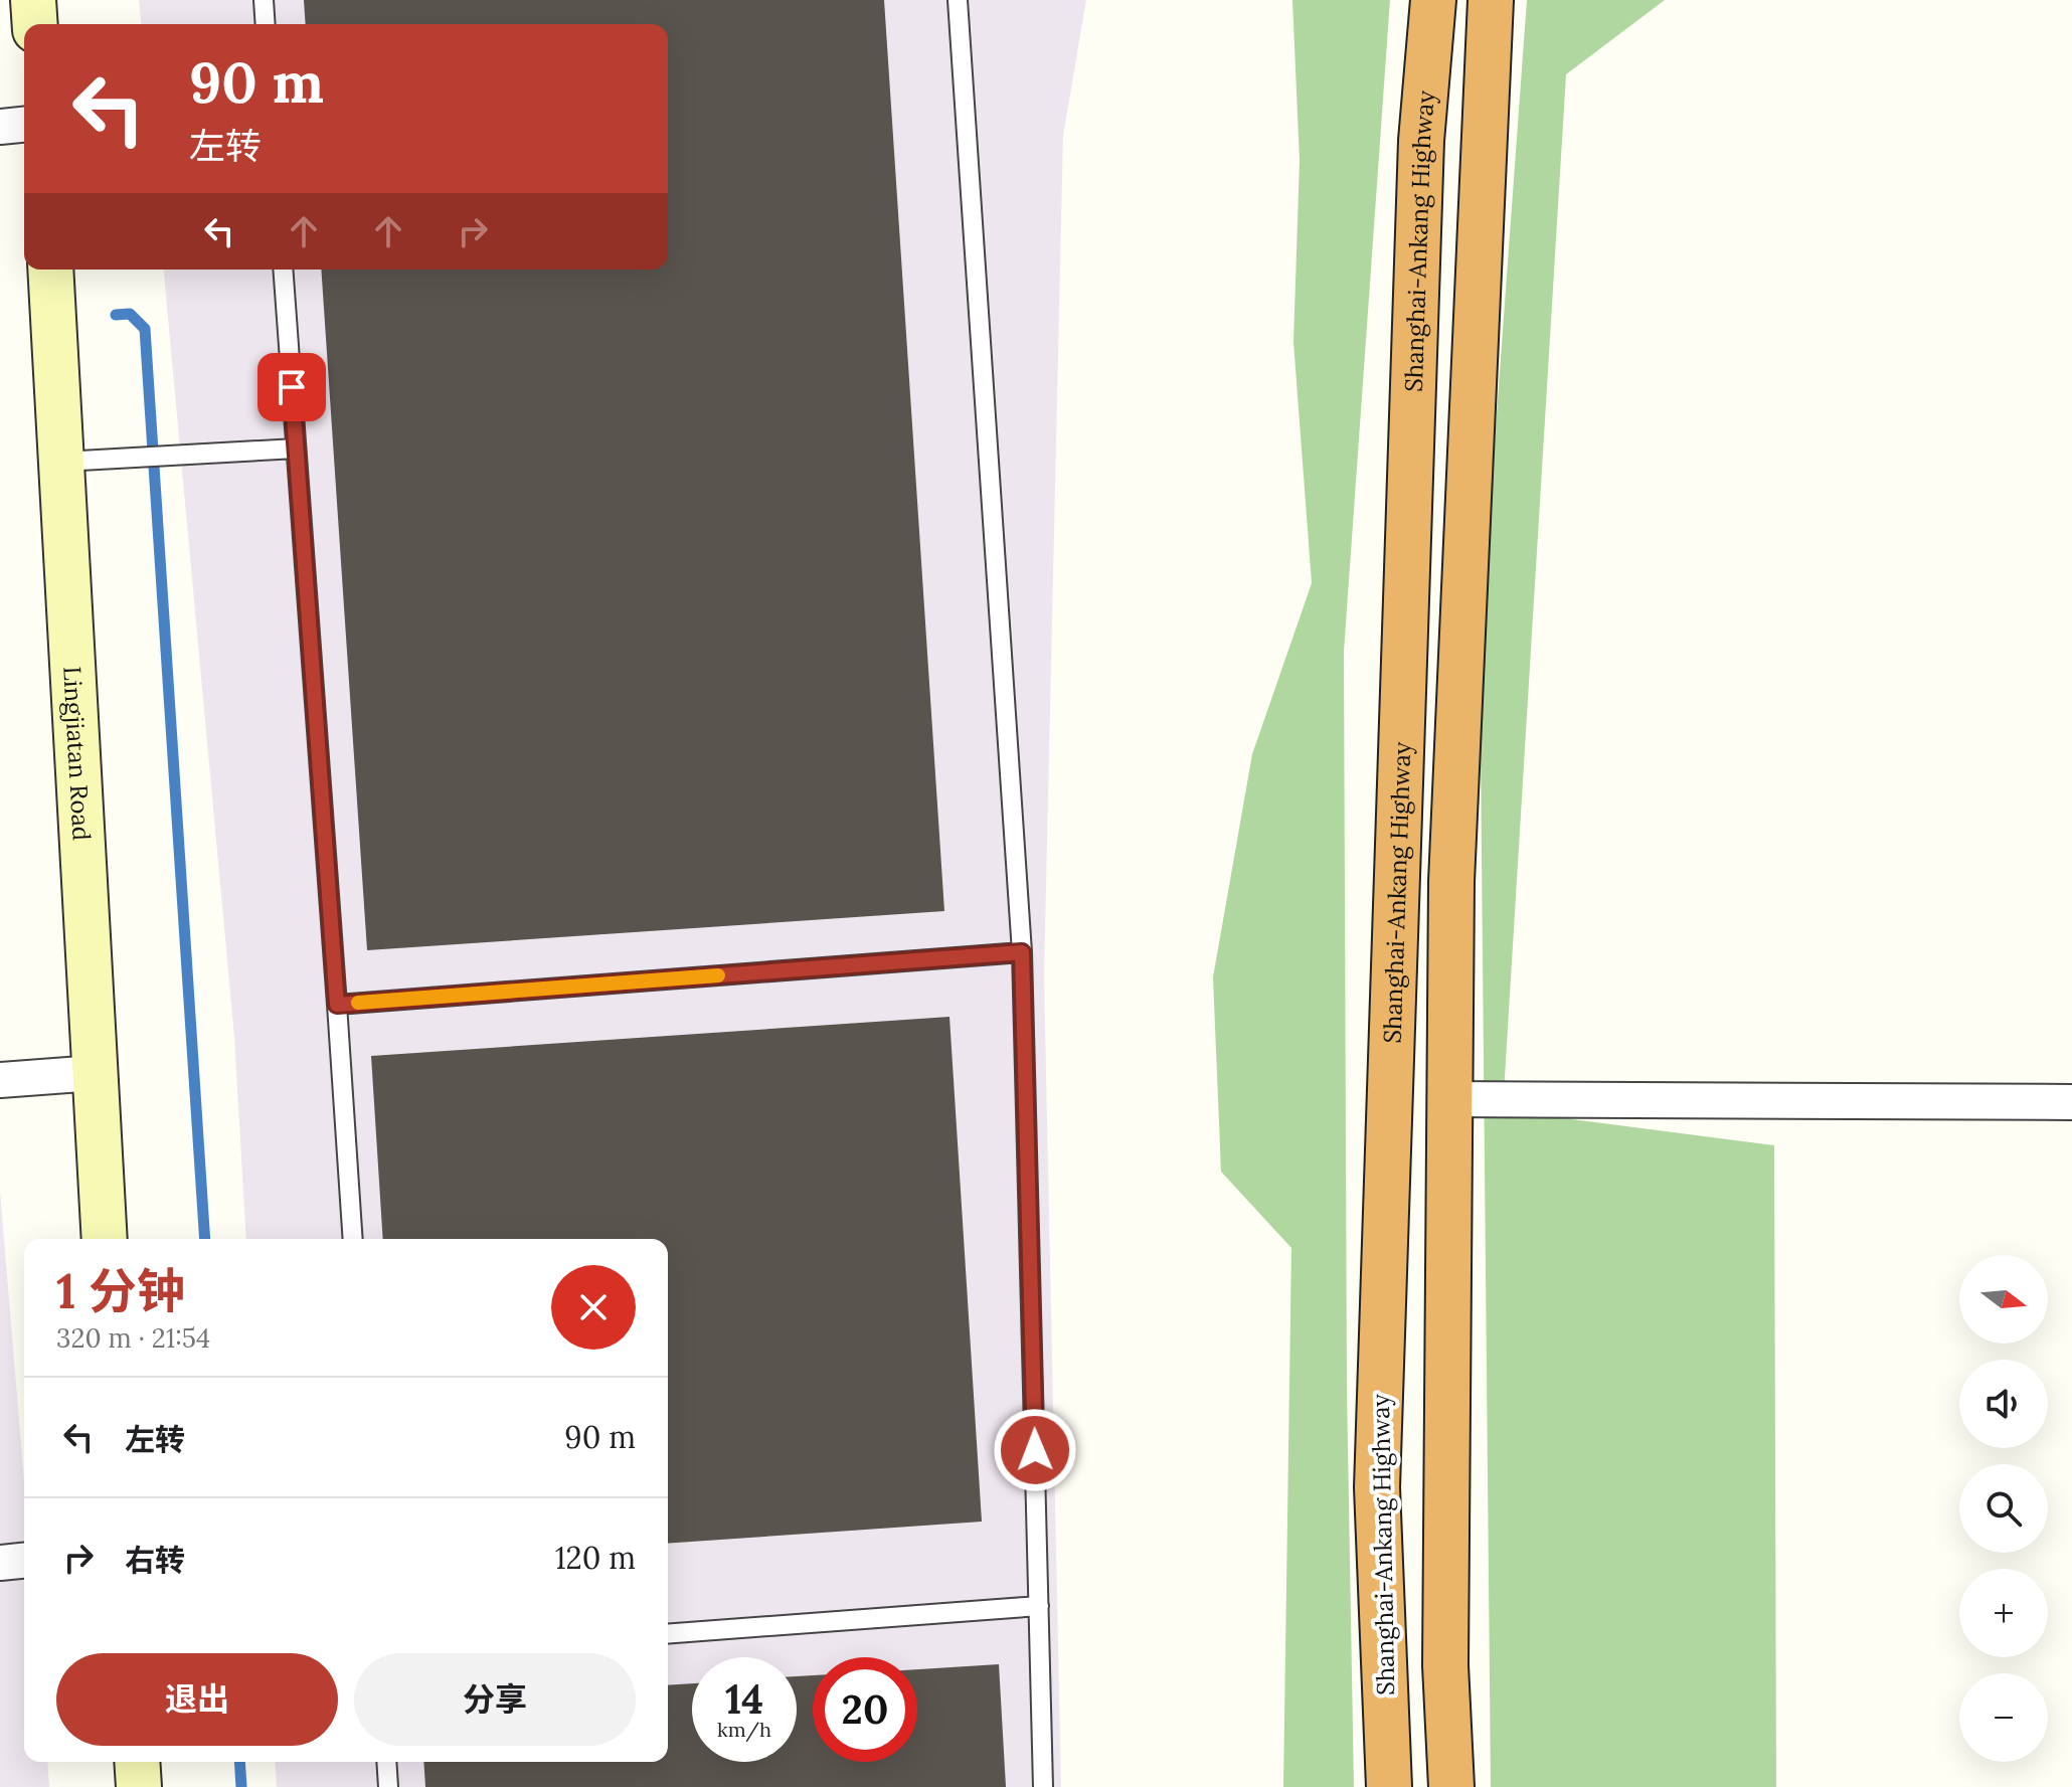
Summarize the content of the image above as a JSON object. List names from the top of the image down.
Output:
{
  "streets": {
    "highway": ["Shanghai-Ankang Highway"],
    "main road": ["Lingjiatan Road"]
  },
  "north": "right",
  "page": {
    "turn": ["90 m", "左转"],
    "heading": ["1 分钟", "320 m · 21:54"],
    "map_buttons": ["+", "−"],
    "list": [
      {
        "name": "左转",
        "value": "90 m"
      },
      {
        "name": "右转",
        "value": "120 m"
      }
    ],
    "buttons": ["退出", "分享"],
    "speed": "14 km/h",
    "limit": "20"
  }
}
